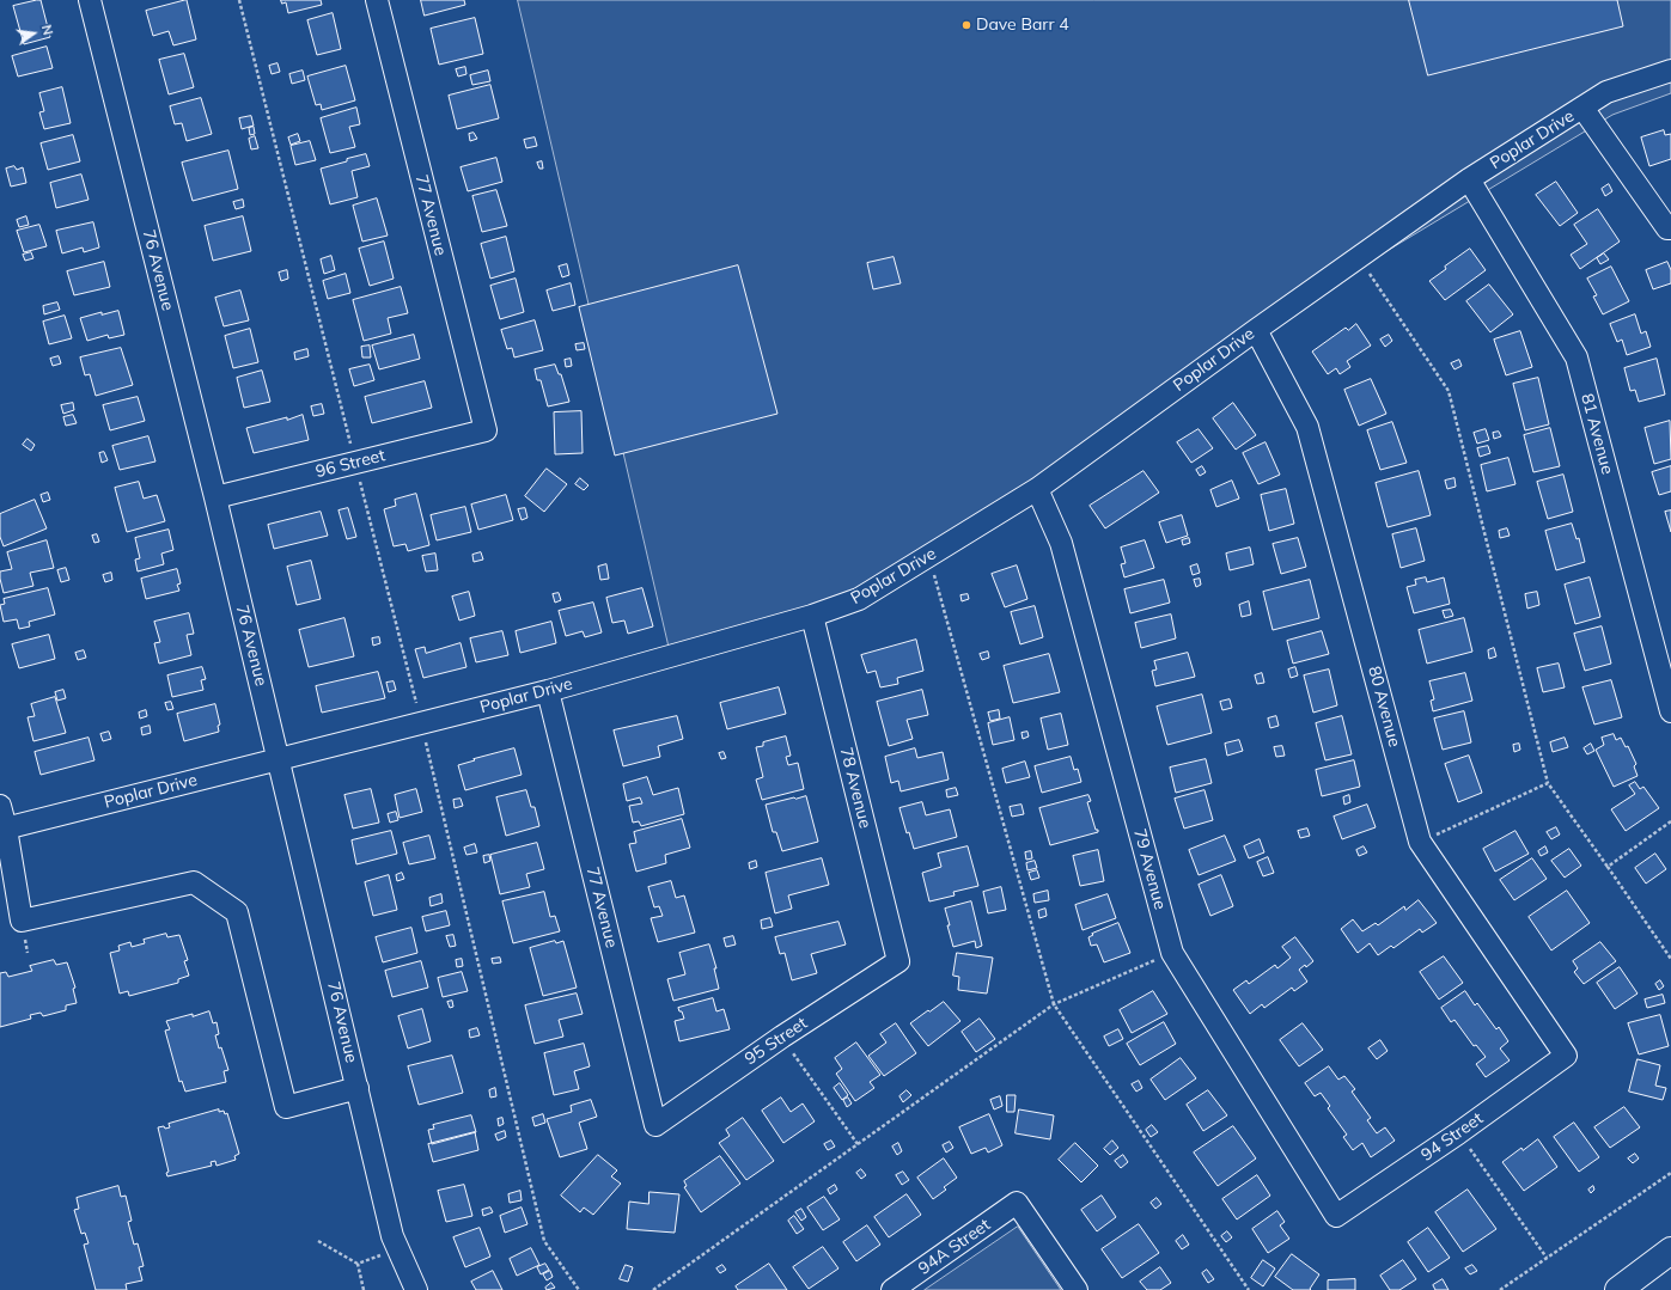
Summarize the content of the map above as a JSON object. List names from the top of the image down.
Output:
{
  "streets": {
    "street": [
      "Poplar Drive",
      "77 Avenue",
      "76 Avenue",
      "81 Avenue",
      "96 Street",
      "80 Avenue",
      "78 Avenue",
      "79 Avenue",
      "95 Street",
      "94 Street",
      "94A Street"
    ]
  },
  "crossings": [
    ["Poplar Drive", "77 Avenue"],
    ["Poplar Drive", "76 Avenue"],
    ["Poplar Drive", "81 Avenue"],
    ["Poplar Drive", "80 Avenue"],
    ["Poplar Drive", "78 Avenue"],
    ["Poplar Drive", "79 Avenue"],
    ["77 Avenue", "96 Street"],
    ["77 Avenue", "95 Street"],
    ["76 Avenue", "96 Street"],
    ["80 Avenue", "94 Street"],
    ["78 Avenue", "95 Street"],
    ["79 Avenue", "94 Street"]
  ],
  "places": ["Dave Barr 4"],
  "north": "right"
}
